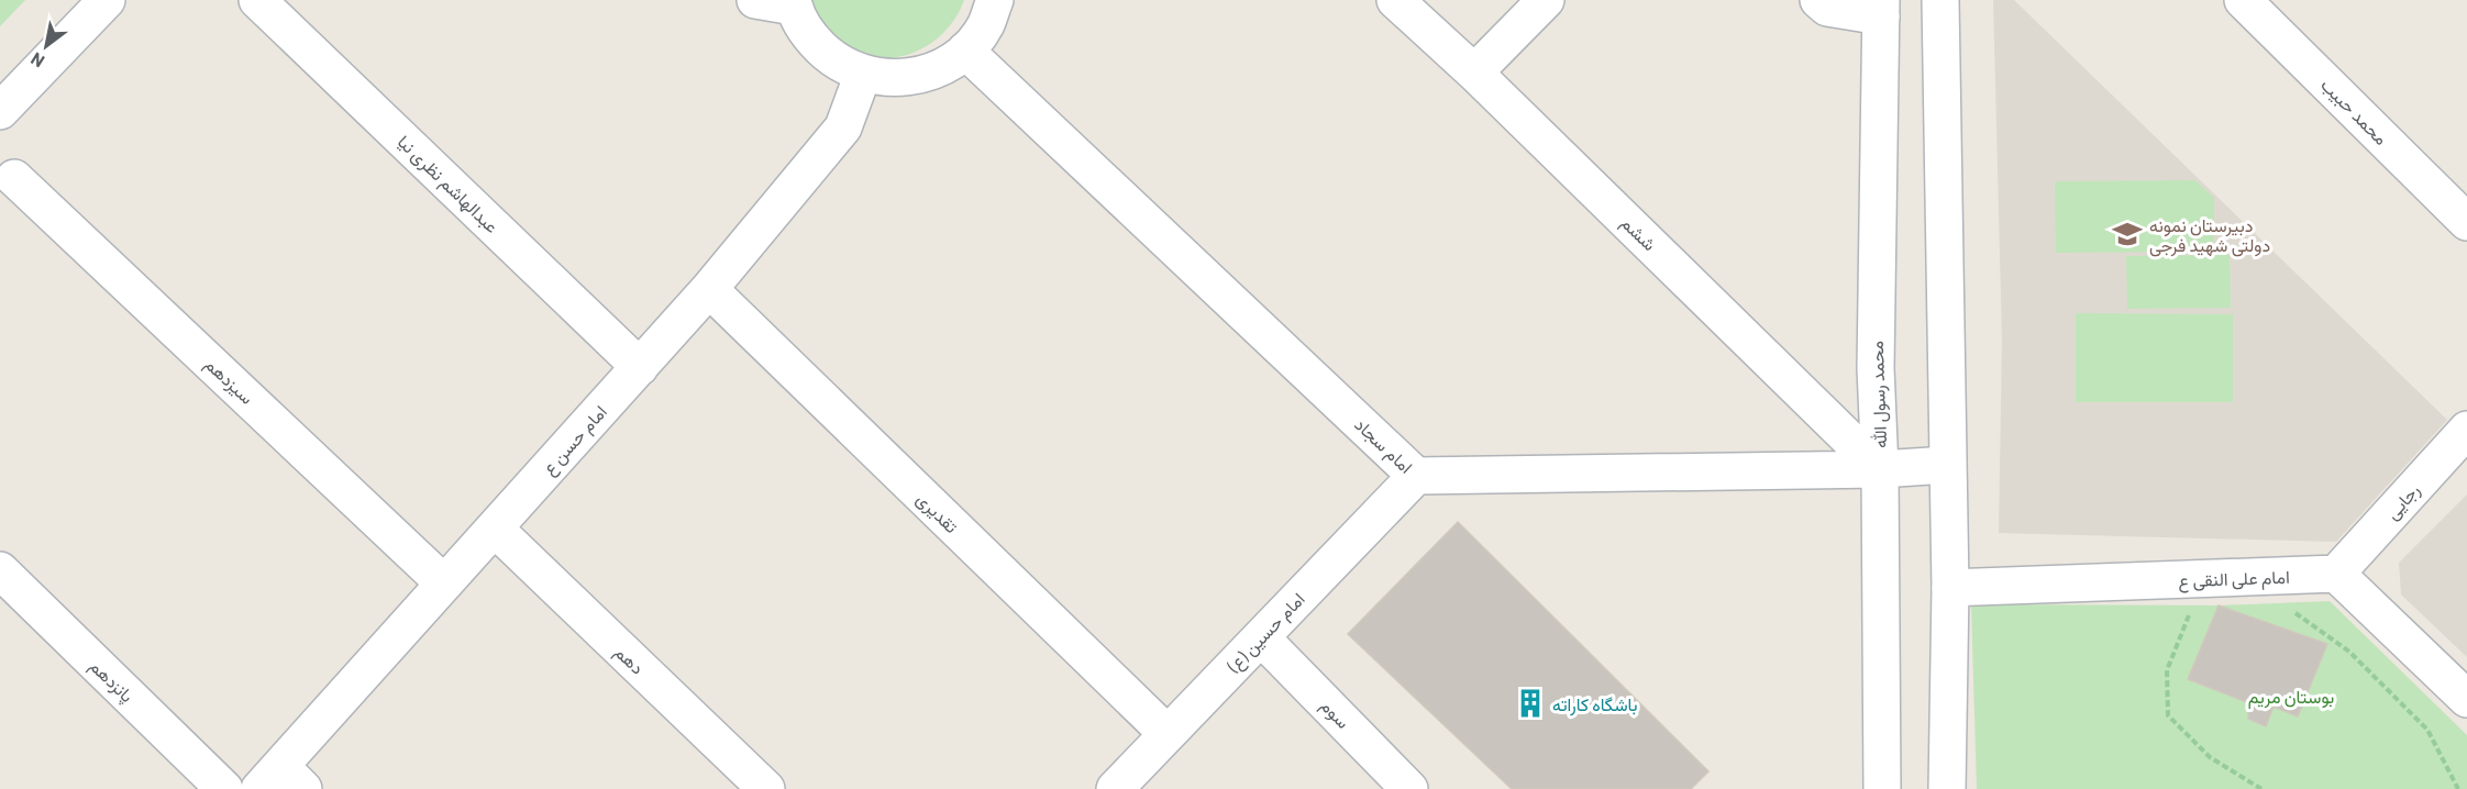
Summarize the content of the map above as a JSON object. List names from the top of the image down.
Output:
{
  "streets": {
    "street": [
      "محمد حبیب",
      "عبدالهاشم نظری نیا",
      "ششم",
      "سیزدهم",
      "محمد رسول الله",
      "امام حسن ع",
      "امام سجاد",
      "رجایی",
      "تقدیری",
      "امام علی النقی ع",
      "امام حسین (ع)",
      "دهم",
      "پانزدهم",
      "سوم"
    ]
  },
  "crossings": [
    ["عبدالهاشم نظری نیا", "امام حسن ع"],
    ["ششم", "محمد رسول الله"],
    ["ششم", "امام سجاد"],
    ["سیزدهم", "امام حسن ع"],
    ["محمد رسول الله", "امام سجاد"],
    ["امام حسن ع", "تقدیری"],
    ["امام حسن ع", "دهم"],
    ["امام سجاد", "امام حسین (ع)"],
    ["رجایی", "امام علی النقی ع"],
    ["تقدیری", "امام حسین (ع)"],
    ["امام حسین (ع)", "سوم"]
  ],
  "parks": ["بوستان مریم"],
  "places": {
    "school or university": ["دبیرستان نمونه دولتی شهید فرجی"],
    "building": ["باشگاه کاراته"]
  },
  "north": "bottom left"
}
